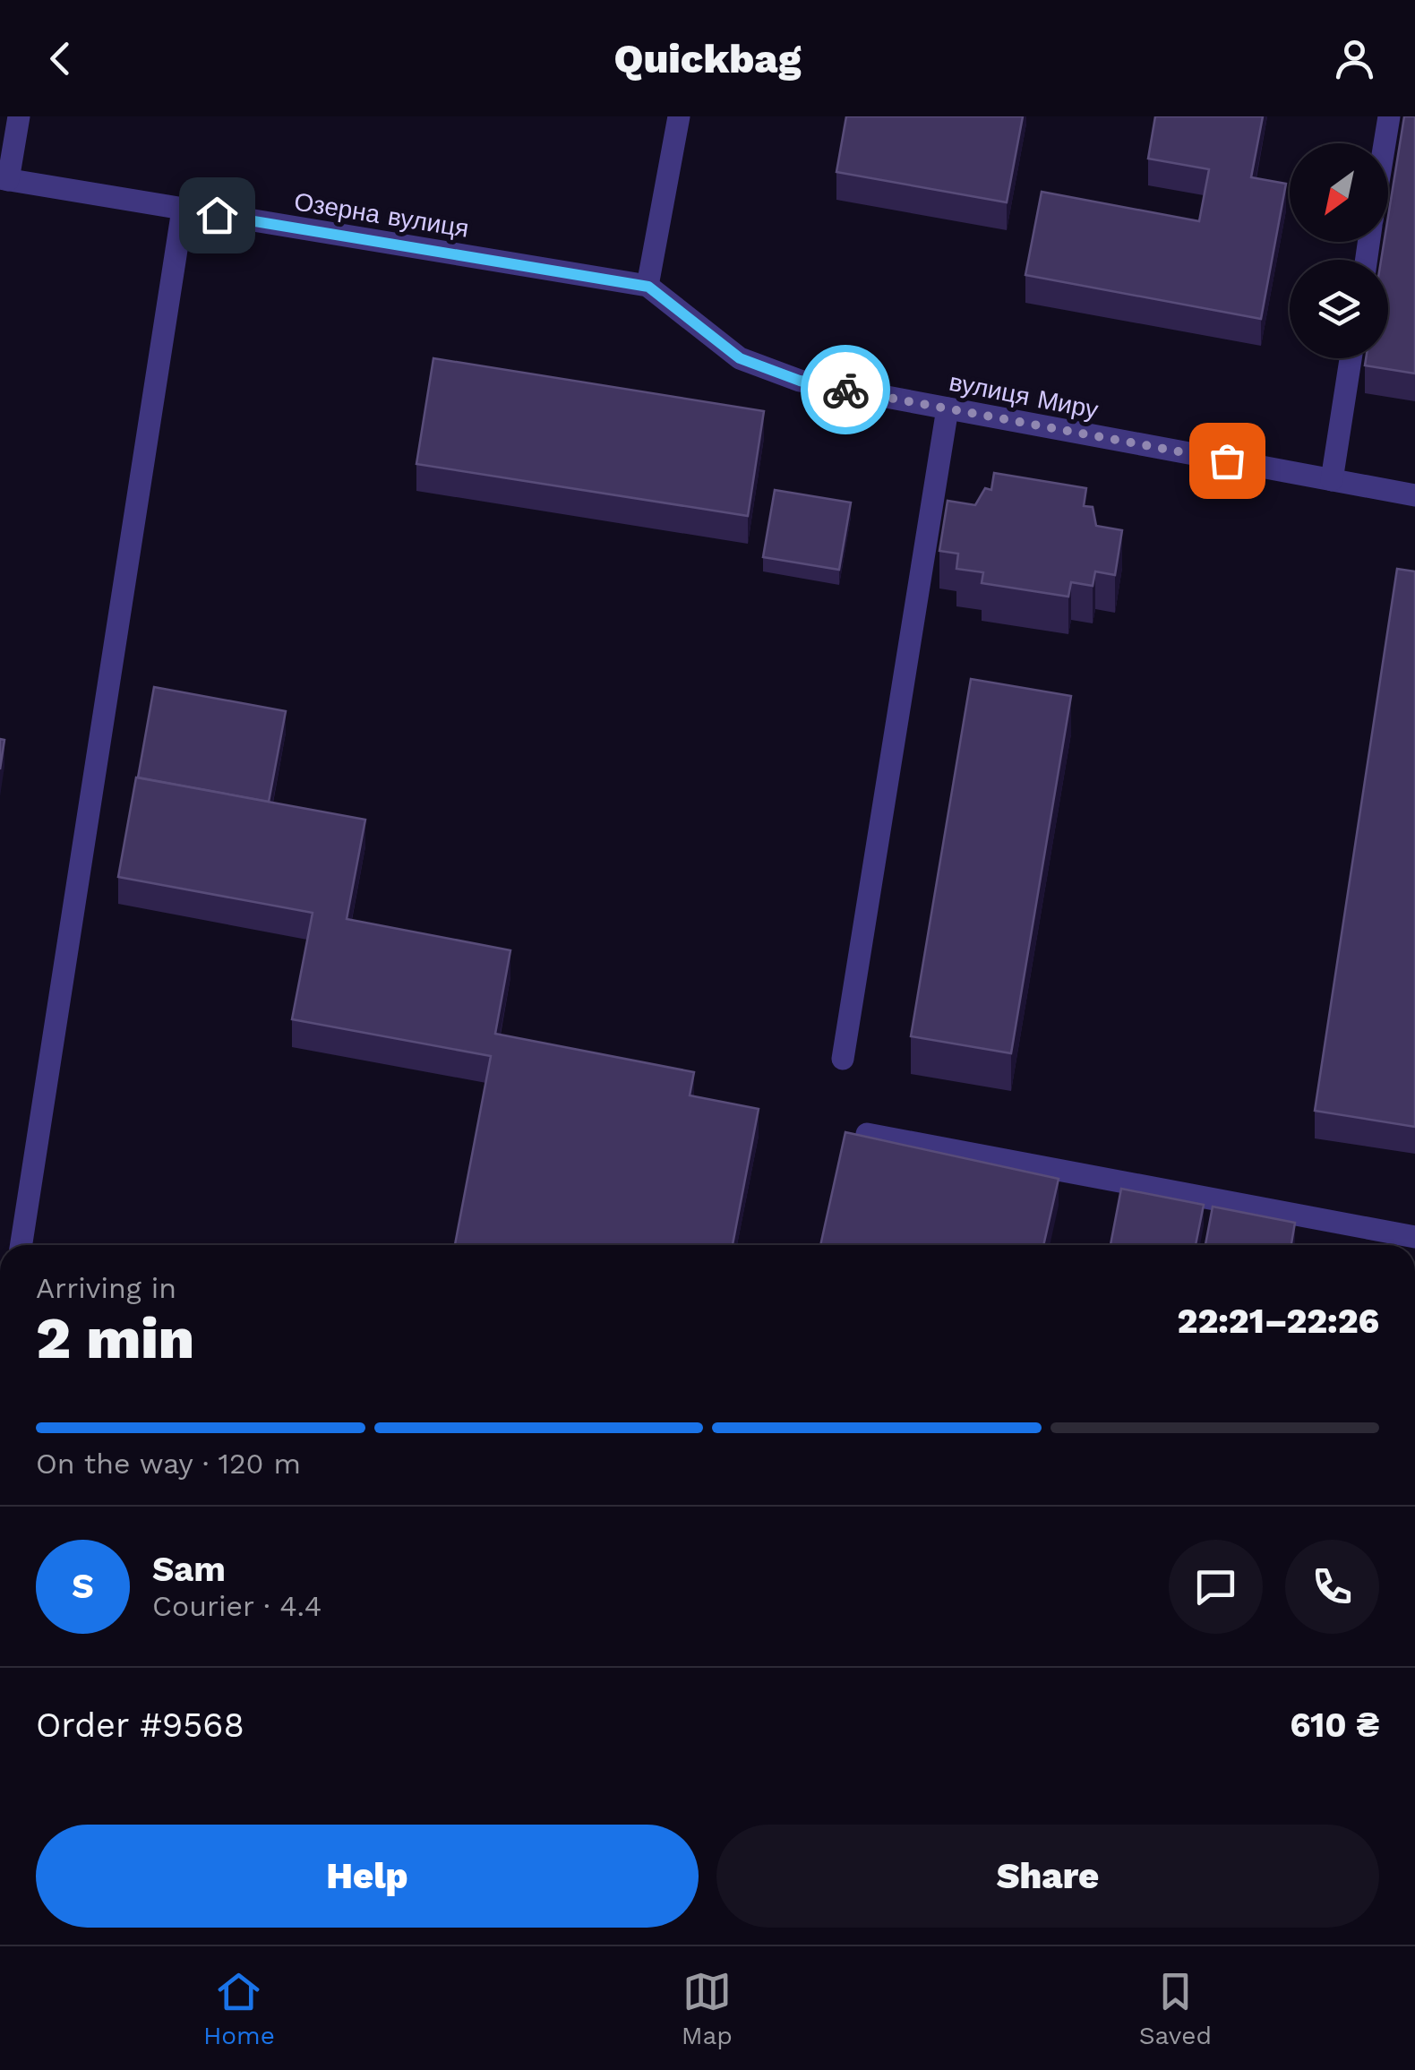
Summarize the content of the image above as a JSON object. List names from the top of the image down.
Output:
{
  "streets": {
    "street": ["Озерна вулиця", "вулиця Миру"]
  },
  "crossings": [
    ["Озерна вулиця", "вулиця Миру"]
  ],
  "north": "bottom left",
  "page": {
    "header": "Quickbag",
    "heading": ["2 min", "Arriving in", "22:21–22:26"],
    "panel": [
      "Sam",
      "Courier · 4.4",
      "Order #9568",
      "610 ₴"
    ],
    "bar": "On the way · 120 m",
    "round": "S",
    "buttons": ["Help", "Share"],
    "tabs": ["Home", "Map", "Saved"]
  }
}
